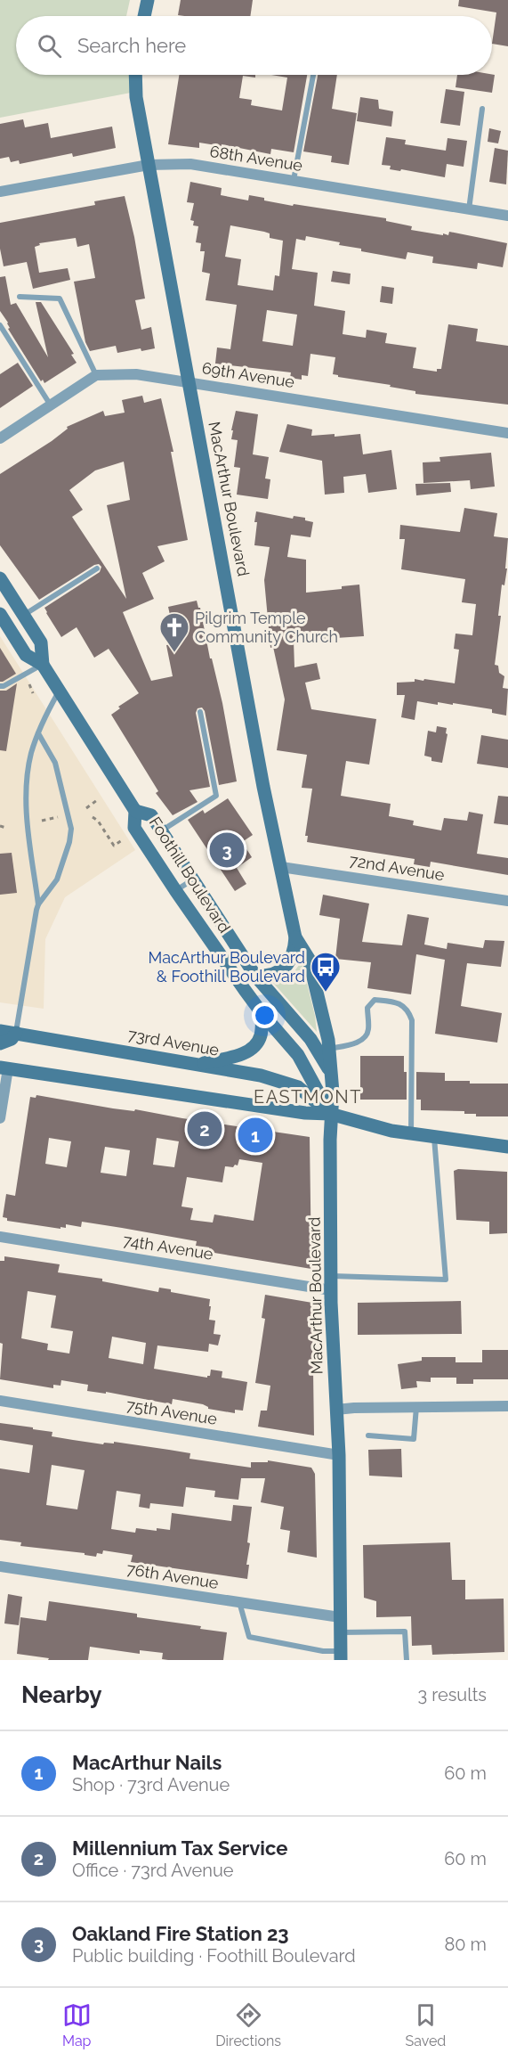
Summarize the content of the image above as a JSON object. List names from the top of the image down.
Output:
{
  "streets": {
    "main road": ["MacArthur Boulevard", "Foothill Boulevard", "73rd Avenue"],
    "street": [
      "68th Avenue",
      "69th Avenue",
      "72nd Avenue",
      "74th Avenue",
      "75th Avenue",
      "76th Avenue"
    ]
  },
  "crossings": [
    ["68th Avenue", "MacArthur Boulevard"],
    ["69th Avenue", "MacArthur Boulevard"],
    ["MacArthur Boulevard", "72nd Avenue"],
    ["MacArthur Boulevard", "Foothill Boulevard"],
    ["MacArthur Boulevard", "73rd Avenue"],
    ["MacArthur Boulevard", "74th Avenue"],
    ["MacArthur Boulevard", "75th Avenue"],
    ["MacArthur Boulevard", "76th Avenue"],
    ["Foothill Boulevard", "73rd Avenue"]
  ],
  "districts": ["EASTMONT"],
  "places": {
    "church": ["Pilgrim Temple Community Church"],
    "bus stop": ["MacArthur Boulevard & Foothill Boulevard"]
  },
  "page": {
    "search": "Search here",
    "pins": ["3", "2", "1"],
    "heading": ["Nearby", "3 results"],
    "list": [
      {
        "mark": "1",
        "name": "MacArthur Nails",
        "note": "Shop · 73rd Avenue",
        "value": "60 m"
      },
      {
        "mark": "2",
        "name": "Millennium Tax Service",
        "note": "Office · 73rd Avenue",
        "value": "60 m"
      },
      {
        "mark": "3",
        "name": "Oakland Fire Station 23",
        "note": "Public building · Foothill Boulevard",
        "value": "80 m"
      }
    ],
    "nav": ["Map", "Directions", "Saved"]
  }
}
